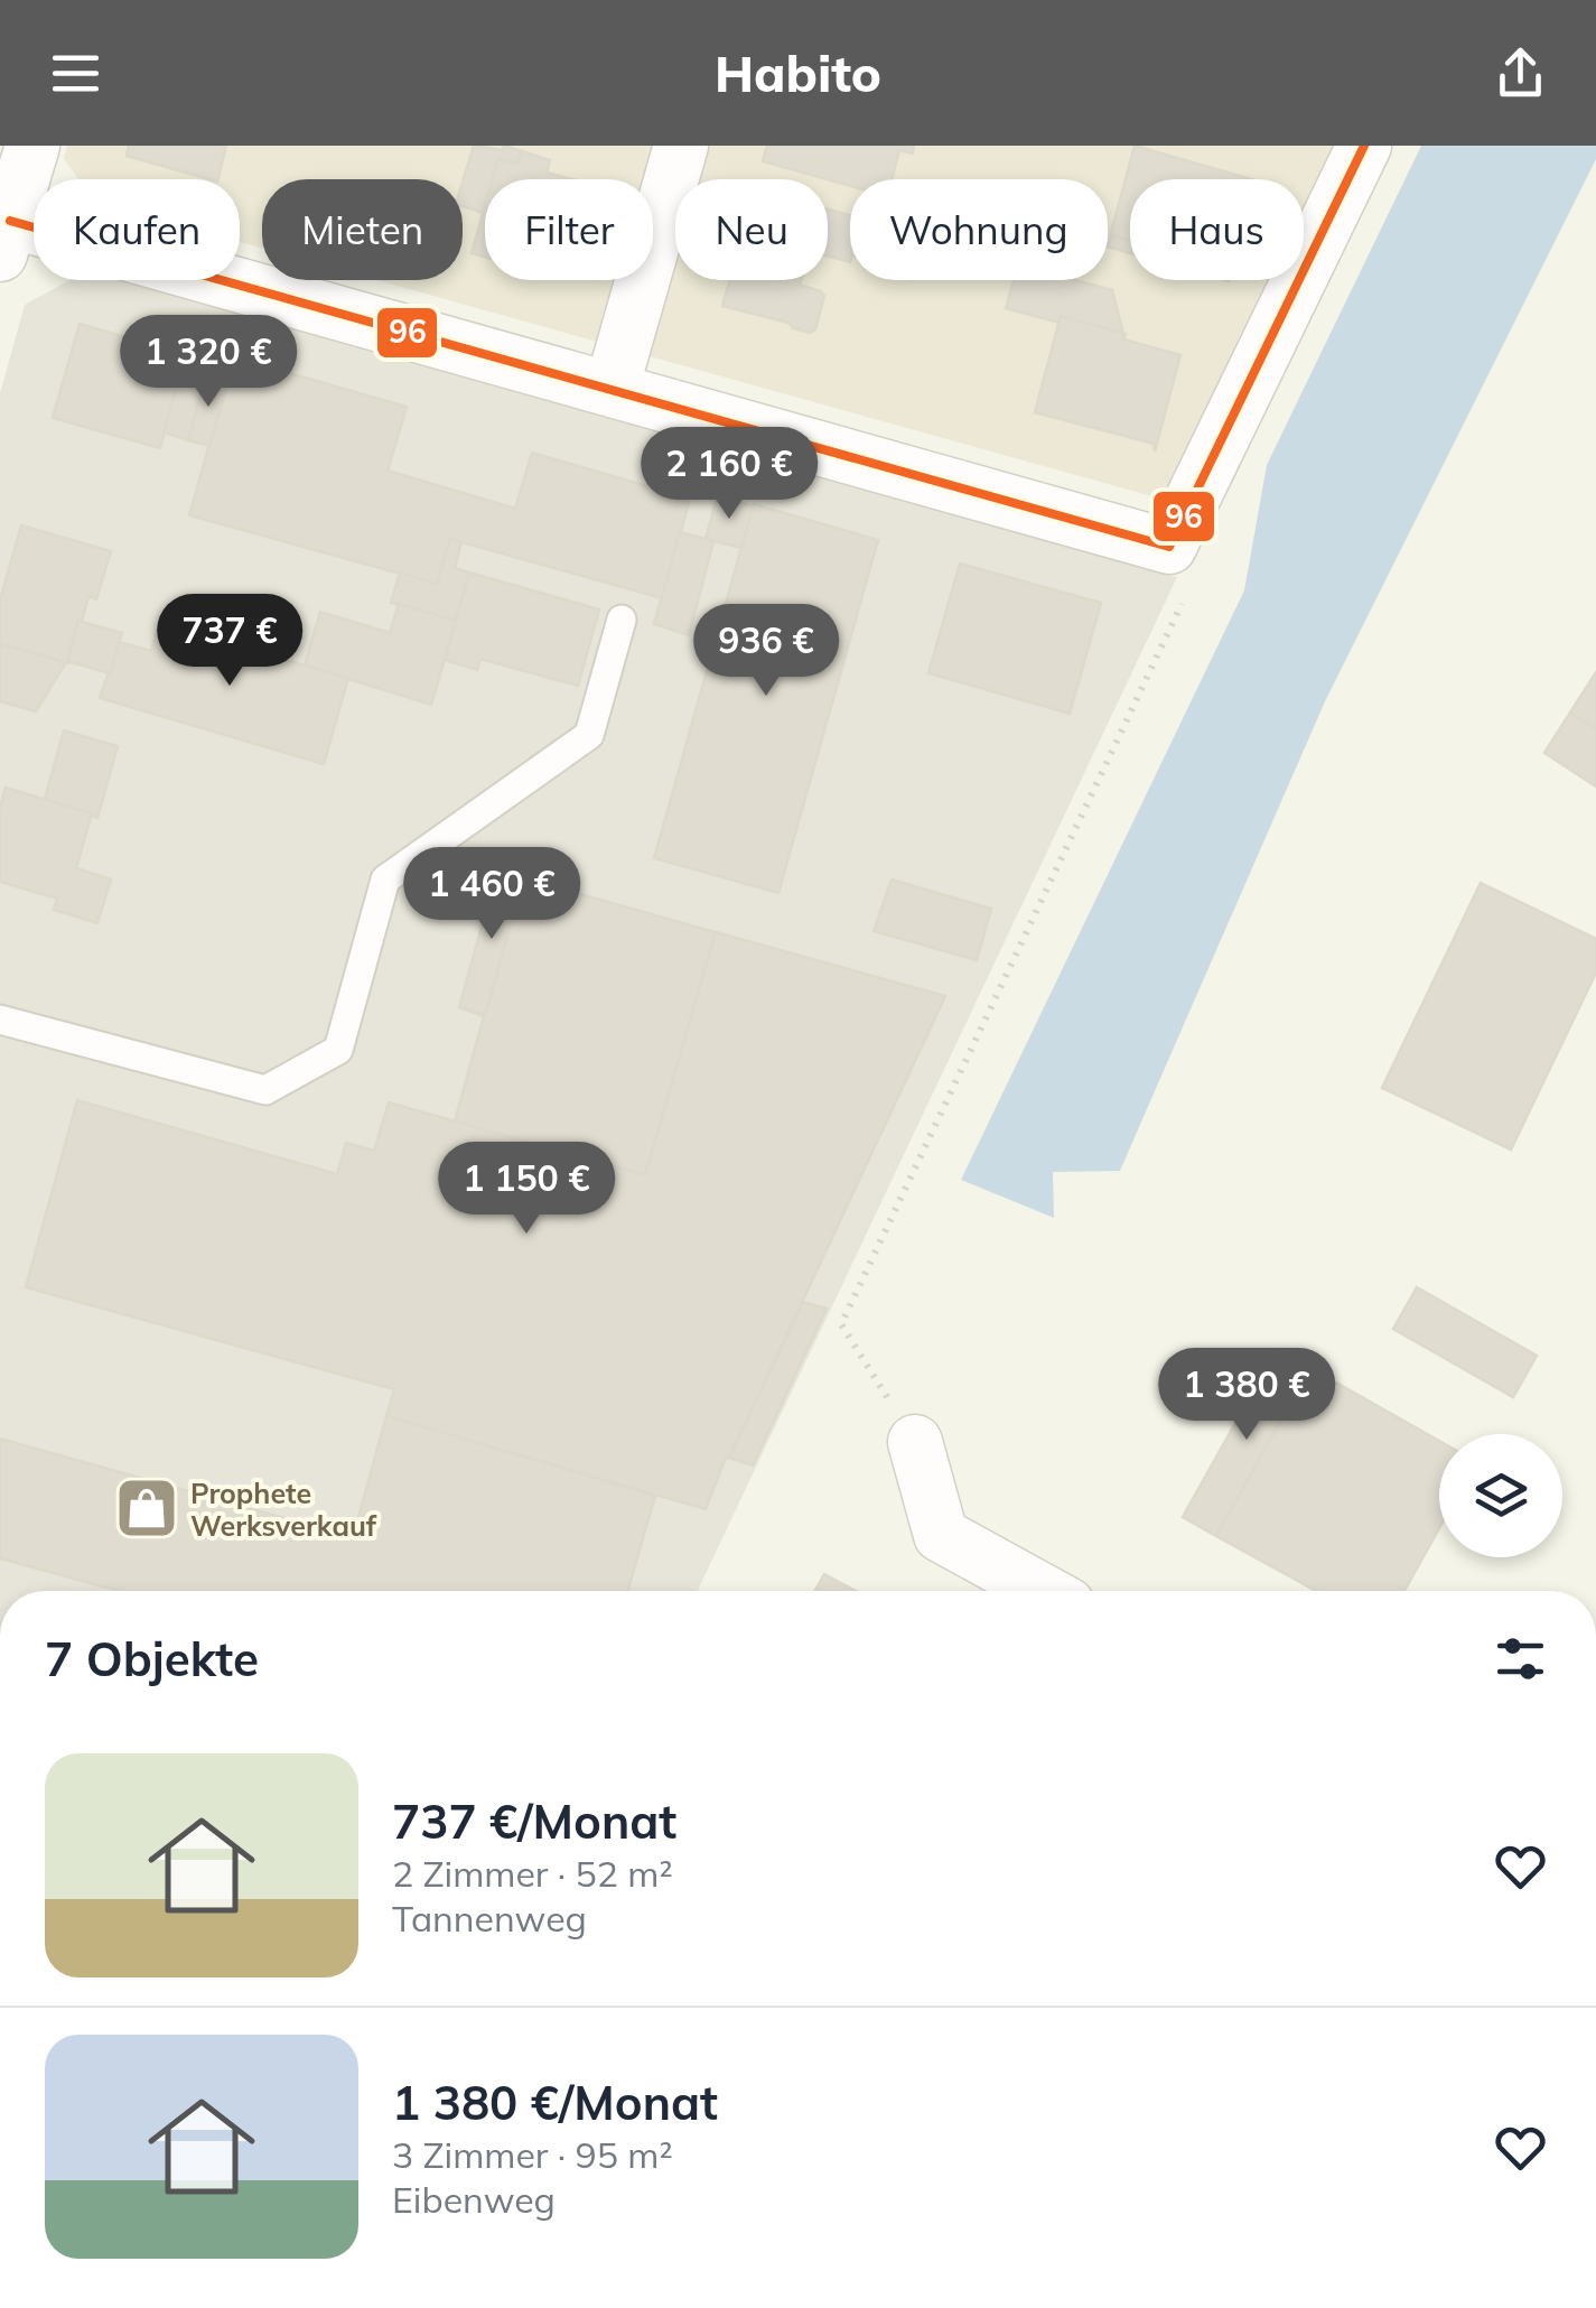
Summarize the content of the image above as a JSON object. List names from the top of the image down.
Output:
{
  "places": {
    "shop": ["Prophete Werksverkauf"]
  },
  "lines": ["transit line 96"],
  "page": {
    "header": "Habito",
    "chip": [
      "Kaufen",
      "Mieten",
      "Filter",
      "Neu",
      "Wohnung",
      "Haus"
    ],
    "price": [
      "1 320 €",
      "2 160 €",
      "737 €",
      "936 €",
      "1 460 €",
      "1 150 €",
      "1 380 €"
    ],
    "heading": "7 Objekte",
    "list": [
      {
        "name": "737 €/Monat",
        "note": "2 Zimmer · 52 m² · Tannenweg"
      },
      {
        "name": "1 380 €/Monat",
        "note": "3 Zimmer · 95 m² · Eibenweg"
      }
    ]
  }
}
